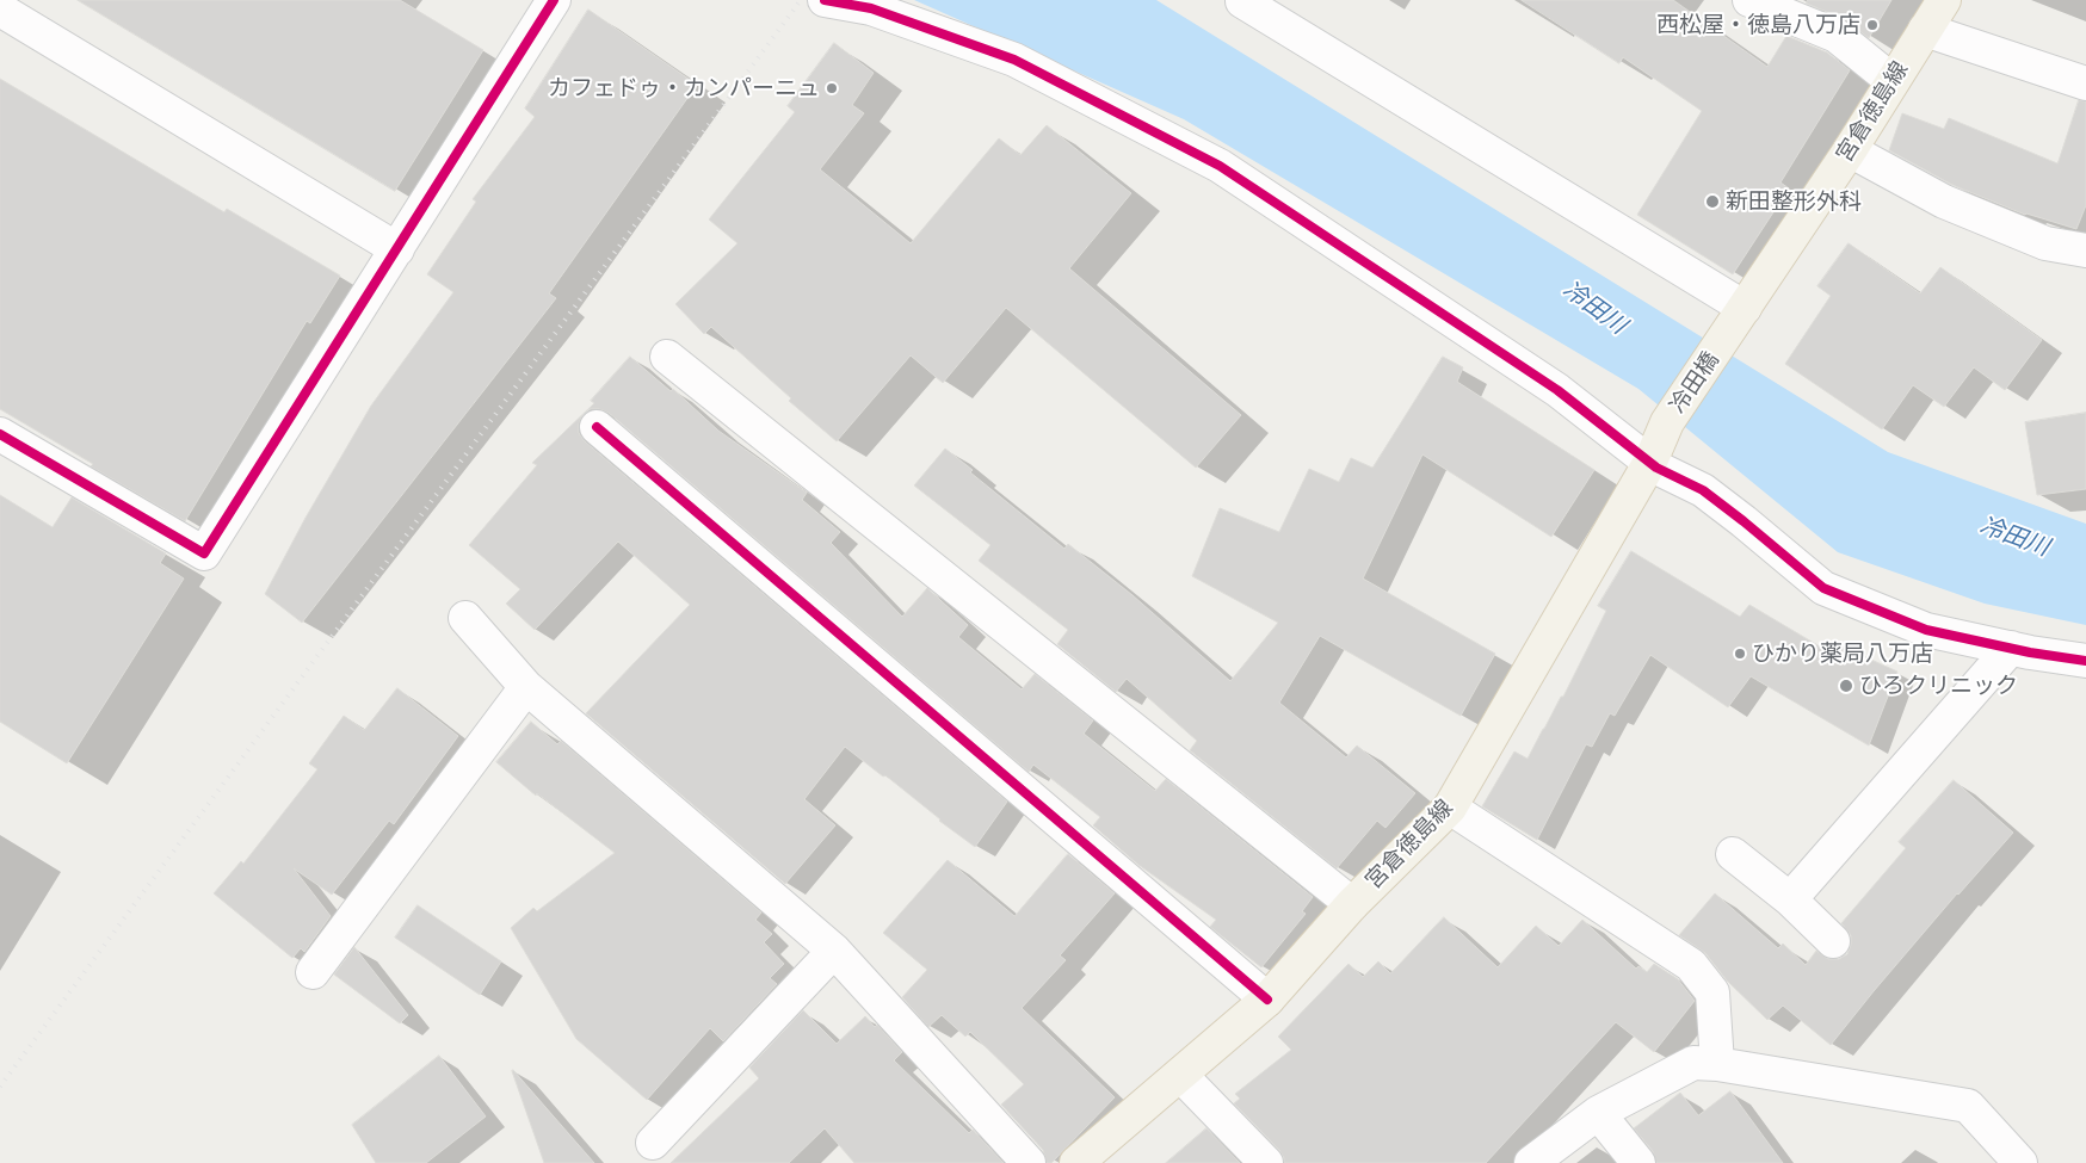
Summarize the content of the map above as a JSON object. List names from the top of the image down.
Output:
{
  "streets": {
    "main road": ["宮倉徳島線", "冷田橋"]
  },
  "crossings": [
    ["宮倉徳島線", "冷田橋"]
  ],
  "water": ["冷田川"],
  "places": [
    "西松屋・徳島八万店",
    "カフェドゥ・カンパーニュ",
    "新田整形外科",
    "ひかり薬局八万店",
    "ひろクリニック"
  ]
}
